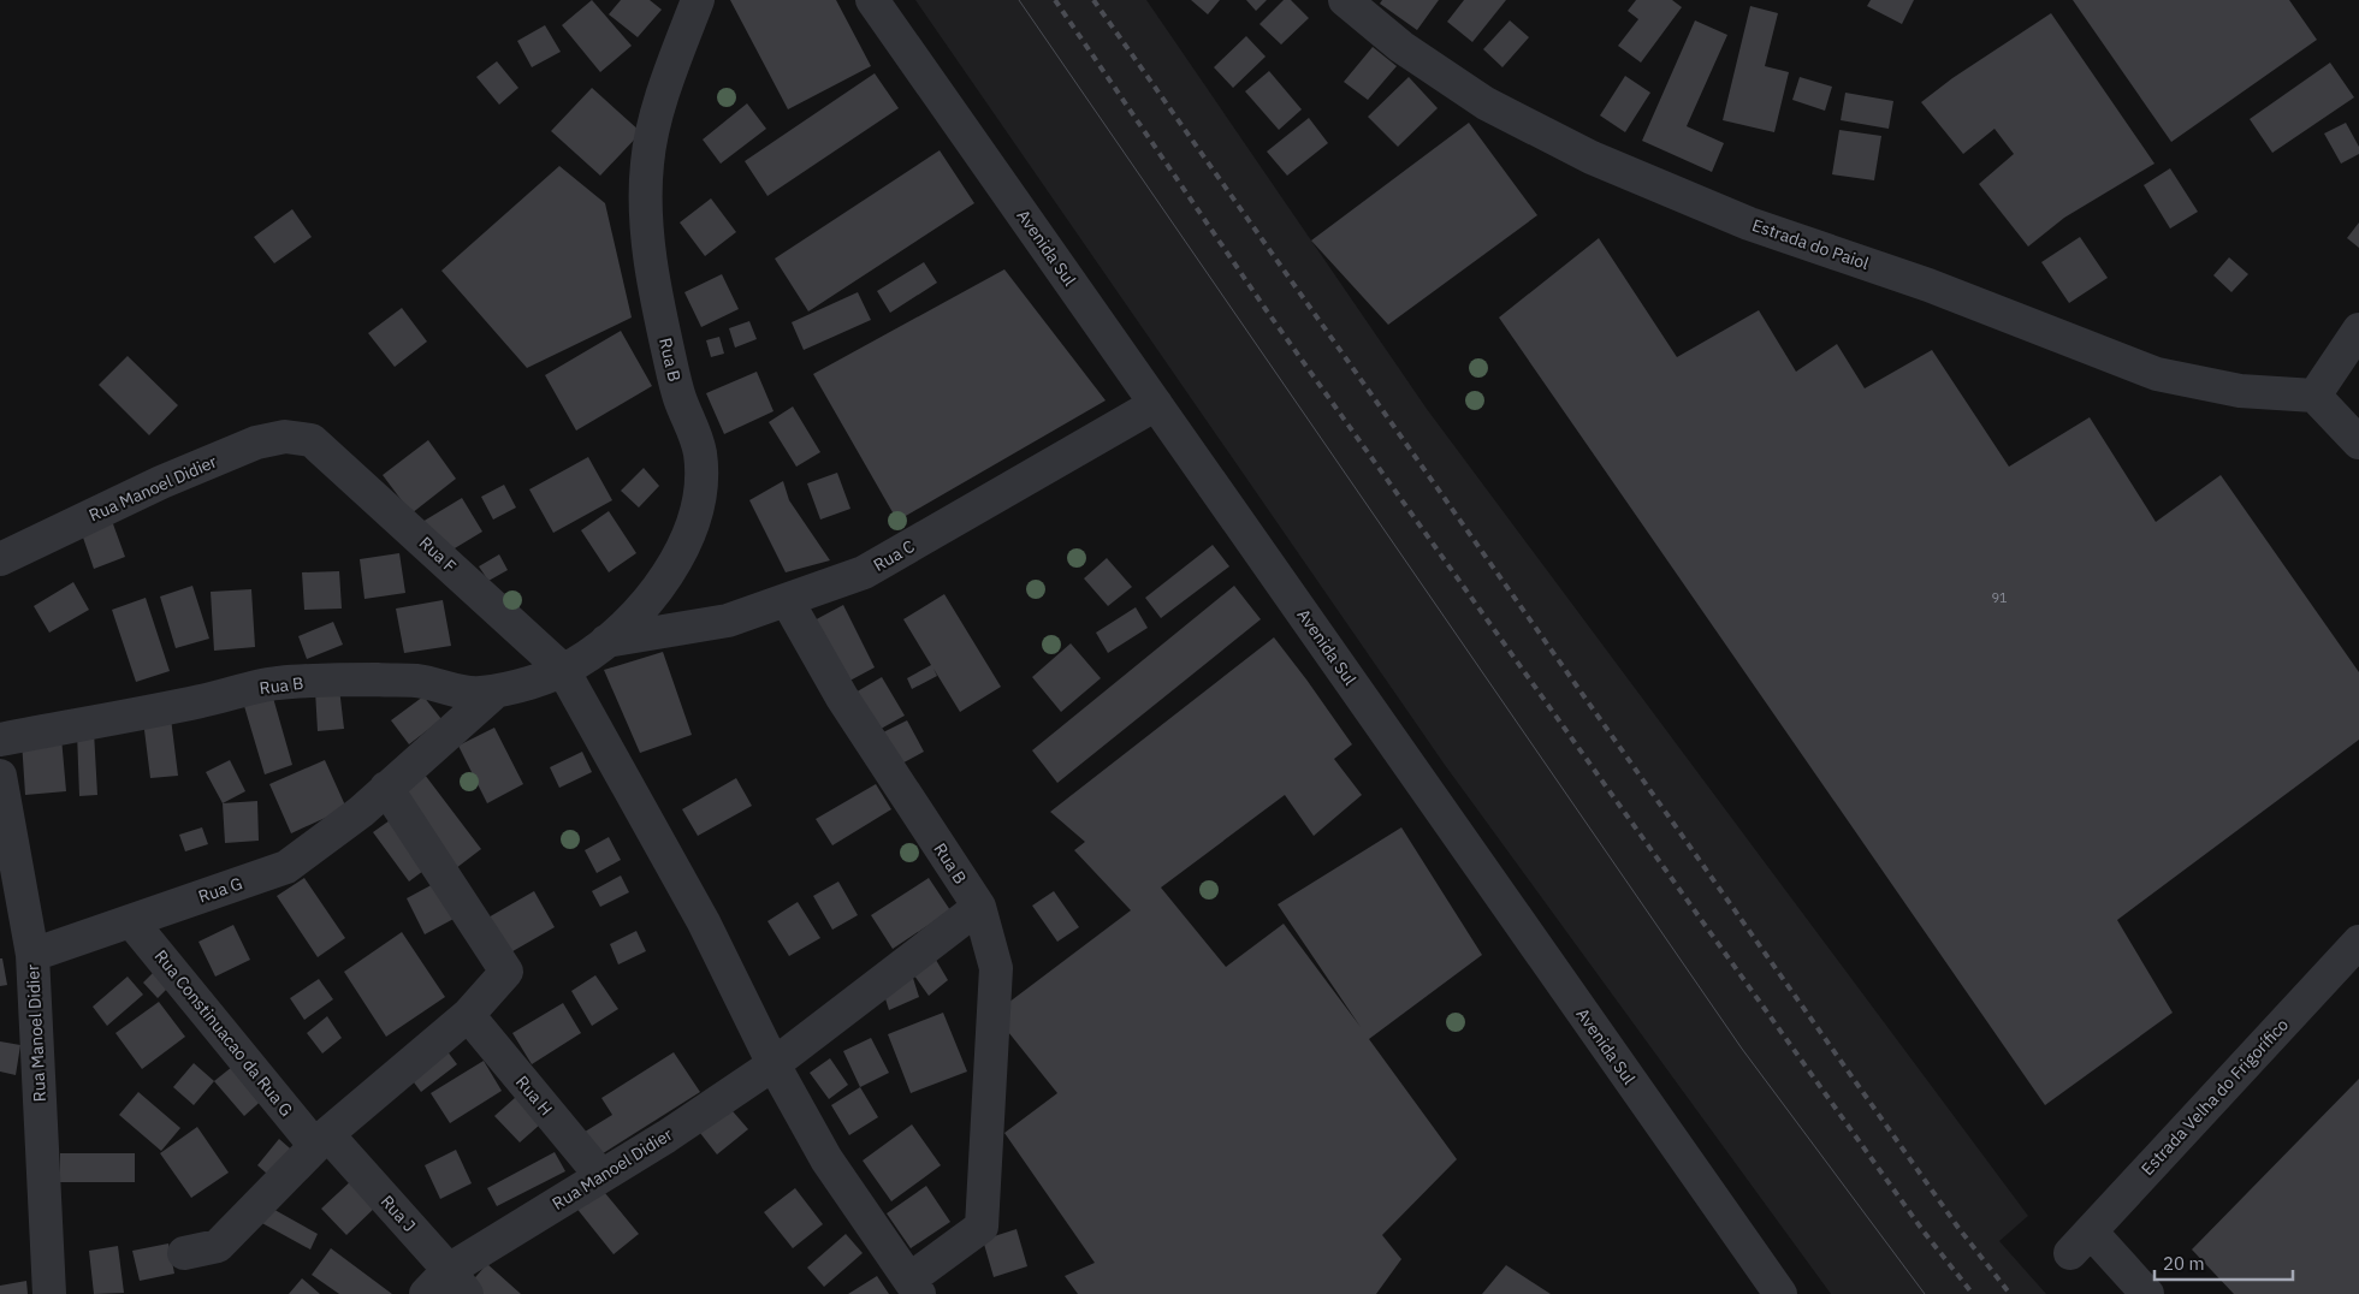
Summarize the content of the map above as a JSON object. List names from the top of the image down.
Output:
{
  "streets": {
    "street": [
      "Estrada do Paiol",
      "Avenida Sul",
      "Rua B",
      "Rua Manoel Didier",
      "Rua F",
      "Rua C",
      "Rua G",
      "Rua Constinuacao da Rua G",
      "Rua H",
      "Estrada Velha do Frigorífico",
      "Rua J"
    ]
  },
  "crossings": [
    ["Avenida Sul", "Rua C"],
    ["Rua B", "Rua F"],
    ["Rua B", "Rua C"],
    ["Rua B", "Rua G"],
    ["Rua Manoel Didier", "Rua F"],
    ["Rua Manoel Didier", "Rua G"],
    ["Rua Manoel Didier", "Rua H"],
    ["Rua Manoel Didier", "Rua J"],
    ["Rua G", "Rua Constinuacao da Rua G"],
    ["Rua Constinuacao da Rua G", "Rua J"]
  ],
  "house_numbers": ["91"],
  "scale_bar": "20 m"
}
